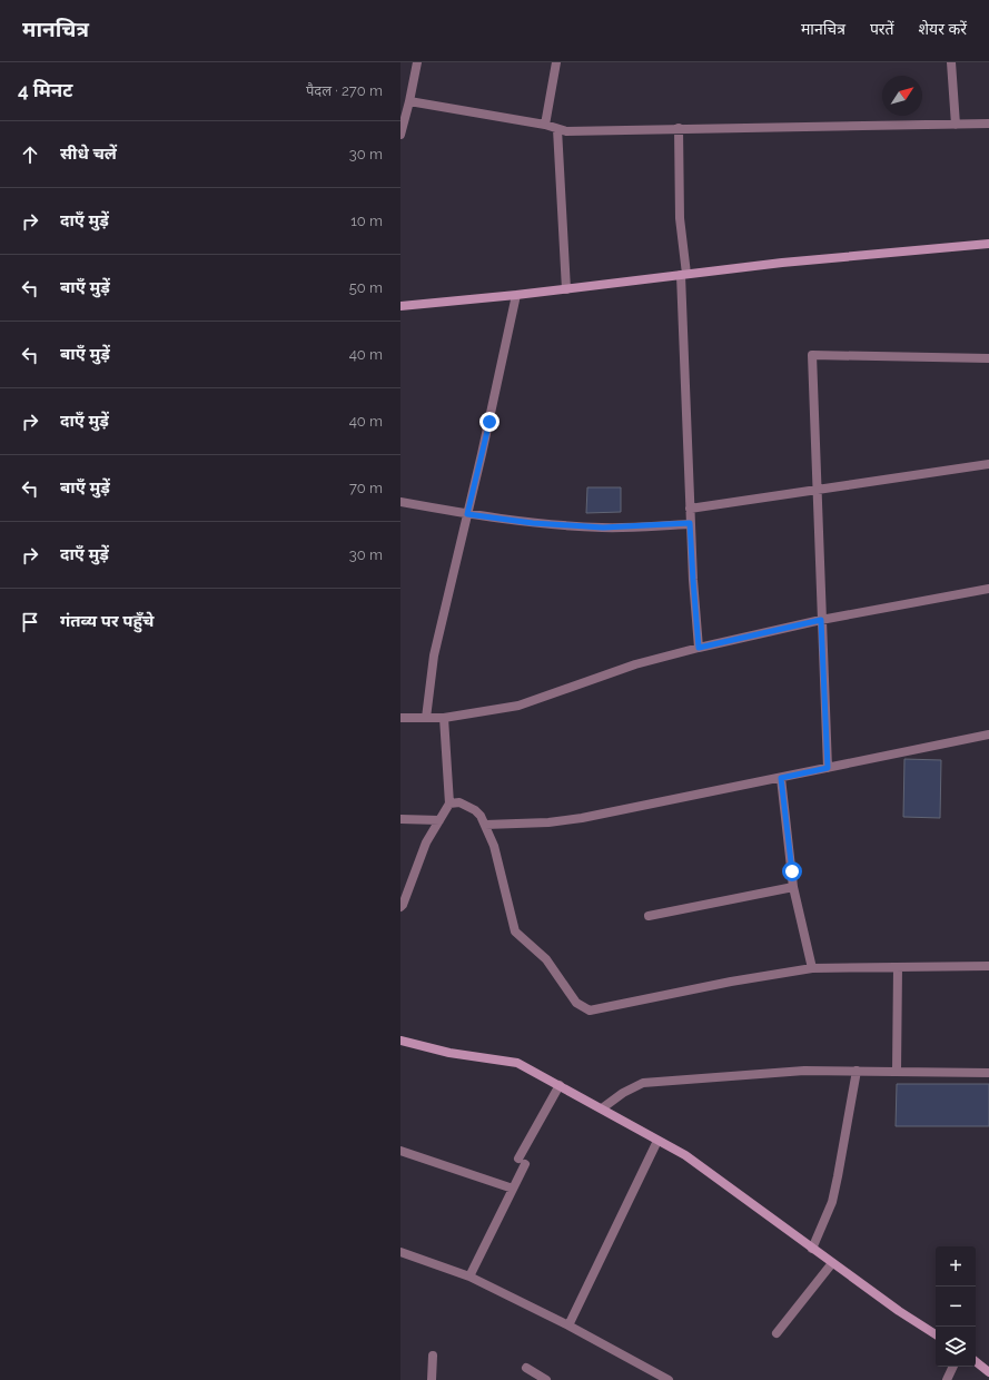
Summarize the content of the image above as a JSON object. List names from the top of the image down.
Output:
{
  "north": "top right",
  "page": {
    "header": "मानचित्र",
    "nav": ["मानचित्र", "परतें", "शेयर करें"],
    "heading": ["4 मिनट", "पैदल · 270 m"],
    "list": [
      ["सीधे चलें", "30 m"],
      ["दाएँ मुड़ें", "10 m"],
      ["बाएँ मुड़ें", "50 m"],
      ["बाएँ मुड़ें", "40 m"],
      ["दाएँ मुड़ें", "40 m"],
      ["बाएँ मुड़ें", "70 m"],
      ["दाएँ मुड़ें", "30 m"],
      "गंतव्य पर पहुँचे"
    ],
    "map_buttons": ["+", "−"]
  }
}
